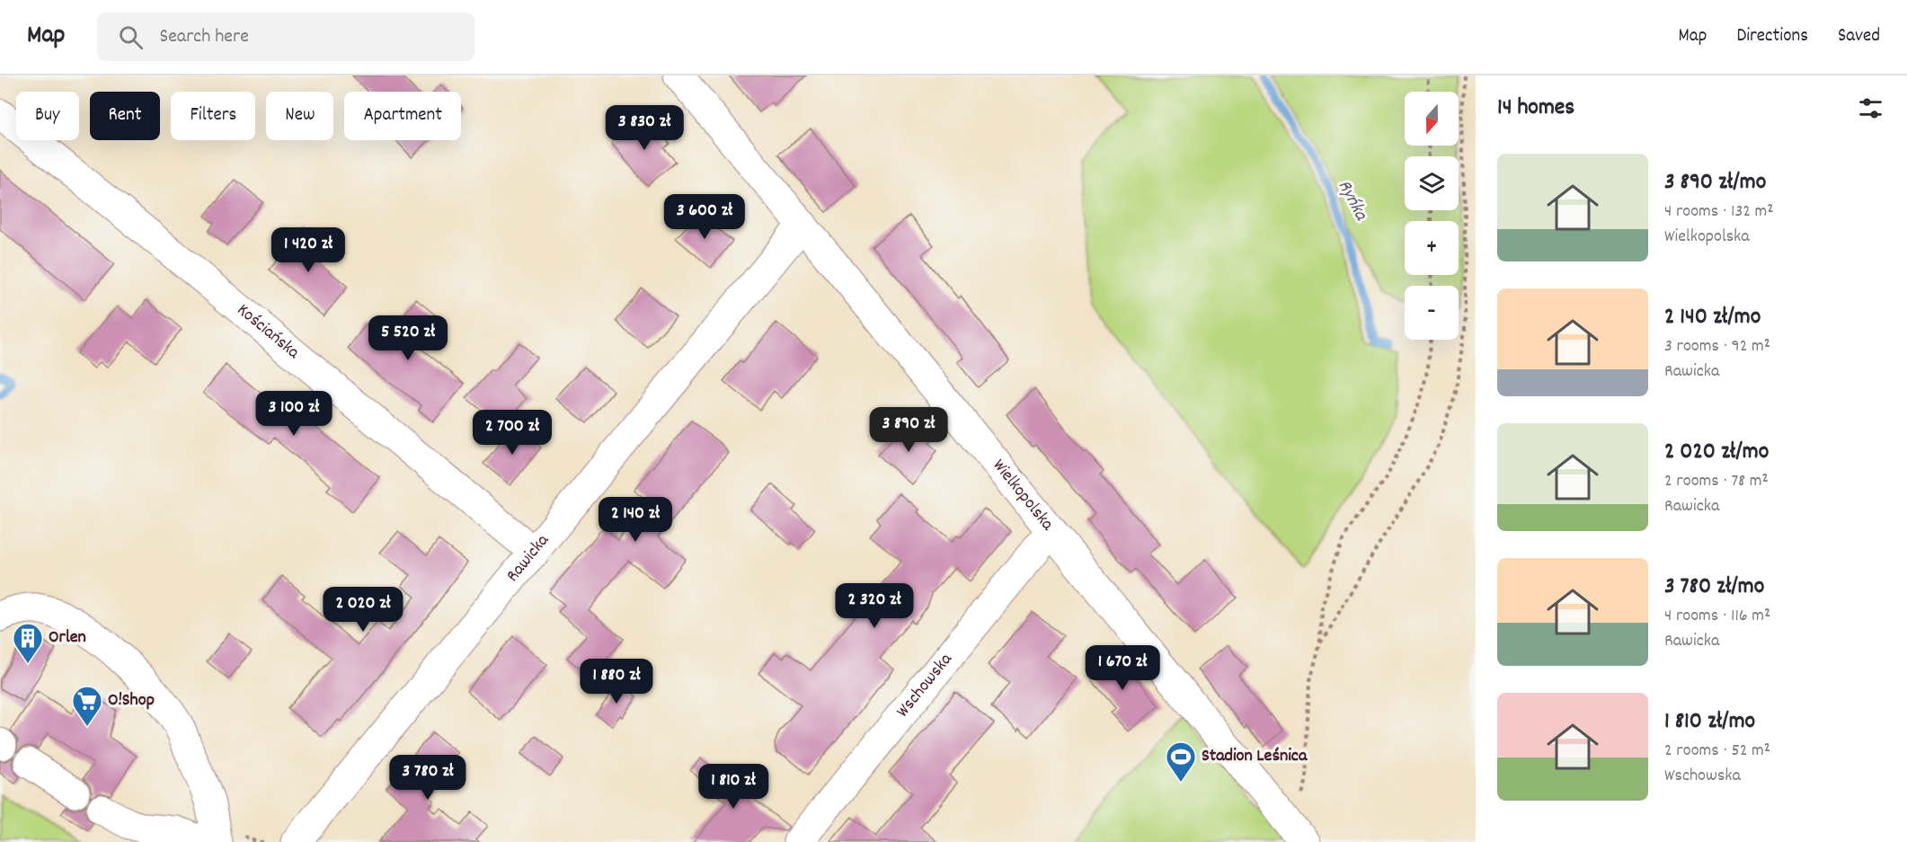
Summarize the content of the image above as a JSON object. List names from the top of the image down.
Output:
{
  "streets": {
    "street": [
      "Kościańska",
      "Wielkopolska",
      "Rawicka",
      "Wschowska"
    ]
  },
  "crossings": [
    ["Kościańska", "Rawicka"],
    ["Wielkopolska", "Rawicka"],
    ["Wielkopolska", "Wschowska"]
  ],
  "water": ["Ryńka"],
  "places": {
    "building": ["Orlen"],
    "supermarket": ["O!Shop"],
    "sports": ["Stadion Leśnica"]
  },
  "north": "bottom",
  "page": {
    "header": "Map",
    "search": "Search here",
    "nav": ["Map", "Directions", "Saved"],
    "heading": "14 homes",
    "map_buttons": ["+", "−"],
    "chip": [
      "Buy",
      "Rent",
      "Filters",
      "New",
      "Apartment"
    ],
    "price": [
      "3 830 zł",
      "3 600 zł",
      "1 420 zł",
      "5 520 zł",
      "3 100 zł",
      "3 890 zł",
      "2 700 zł",
      "2 140 zł",
      "2 320 zł",
      "2 020 zł",
      "1 670 zł",
      "1 880 zł",
      "3 780 zł",
      "1 810 zł"
    ],
    "list": [
      {
        "name": "3 890 zł/mo",
        "note": "4 rooms · 132 m² · Wielkopolska"
      },
      {
        "name": "2 140 zł/mo",
        "note": "3 rooms · 92 m² · Rawicka"
      },
      {
        "name": "2 020 zł/mo",
        "note": "2 rooms · 78 m² · Rawicka"
      },
      {
        "name": "3 780 zł/mo",
        "note": "4 rooms · 116 m² · Rawicka"
      },
      {
        "name": "1 810 zł/mo",
        "note": "2 rooms · 52 m² · Wschowska"
      }
    ]
  }
}
